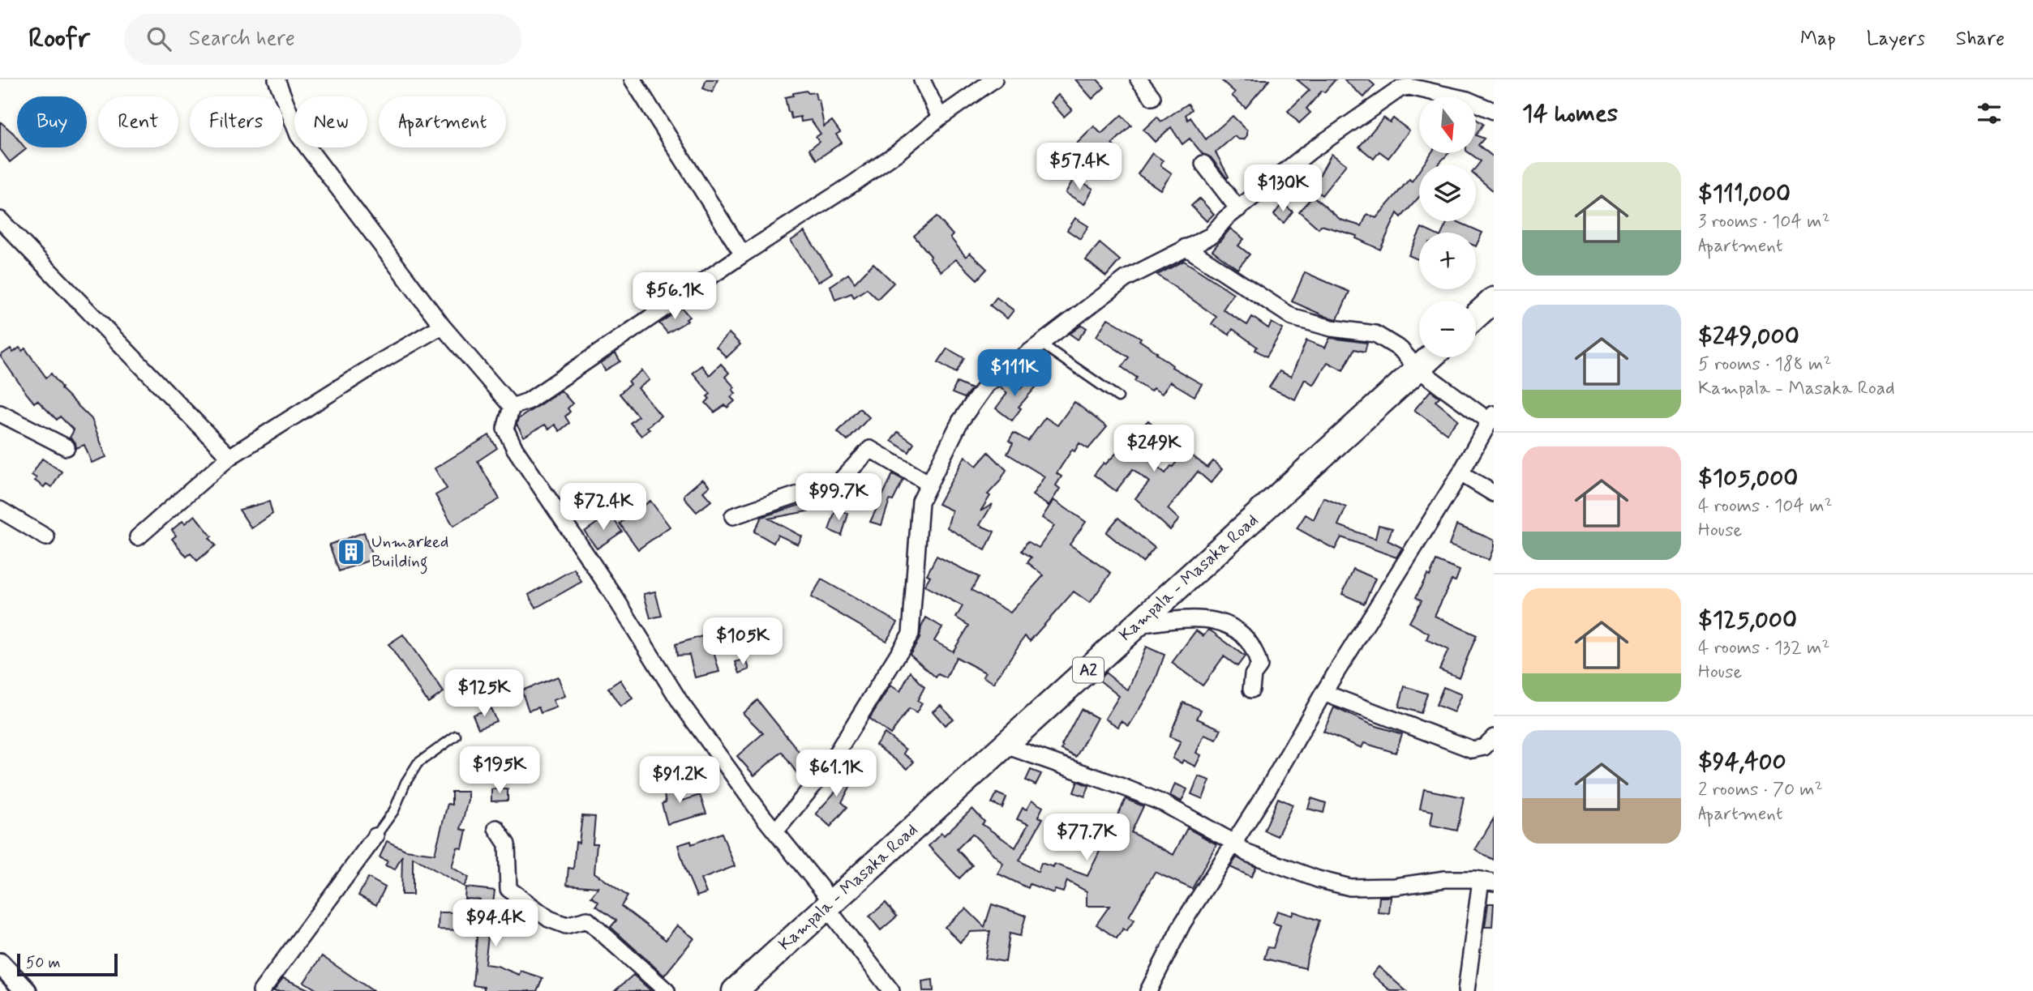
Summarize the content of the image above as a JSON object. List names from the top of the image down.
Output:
{
  "streets": {
    "main road": ["Kampala - Masaka Road", "A2"]
  },
  "places": {
    "building": ["Unmarked Building"]
  },
  "scale_bar": "50 m",
  "north": "bottom",
  "page": {
    "header": "Roofr",
    "search": "Search here",
    "nav": ["Map", "Layers", "Share"],
    "heading": "14 homes",
    "map_buttons": ["+", "−"],
    "chip": [
      "Buy",
      "Rent",
      "Filters",
      "New",
      "Apartment"
    ],
    "price": [
      "$57.4K",
      "$130K",
      "$56.1K",
      "$111K",
      "$249K",
      "$99.7K",
      "$72.4K",
      "$105K",
      "$125K",
      "$195K",
      "$61.1K",
      "$91.2K",
      "$77.7K",
      "$94.4K"
    ],
    "list": [
      {
        "name": "$111,000",
        "note": "3 rooms · 104 m² · Apartment"
      },
      {
        "name": "$249,000",
        "note": "5 rooms · 188 m² · Kampala - Masaka Road"
      },
      {
        "name": "$105,000",
        "note": "4 rooms · 104 m² · House"
      },
      {
        "name": "$125,000",
        "note": "4 rooms · 132 m² · House"
      },
      {
        "name": "$94,400",
        "note": "2 rooms · 70 m² · Apartment"
      }
    ],
    "scale": "50 m"
  }
}
